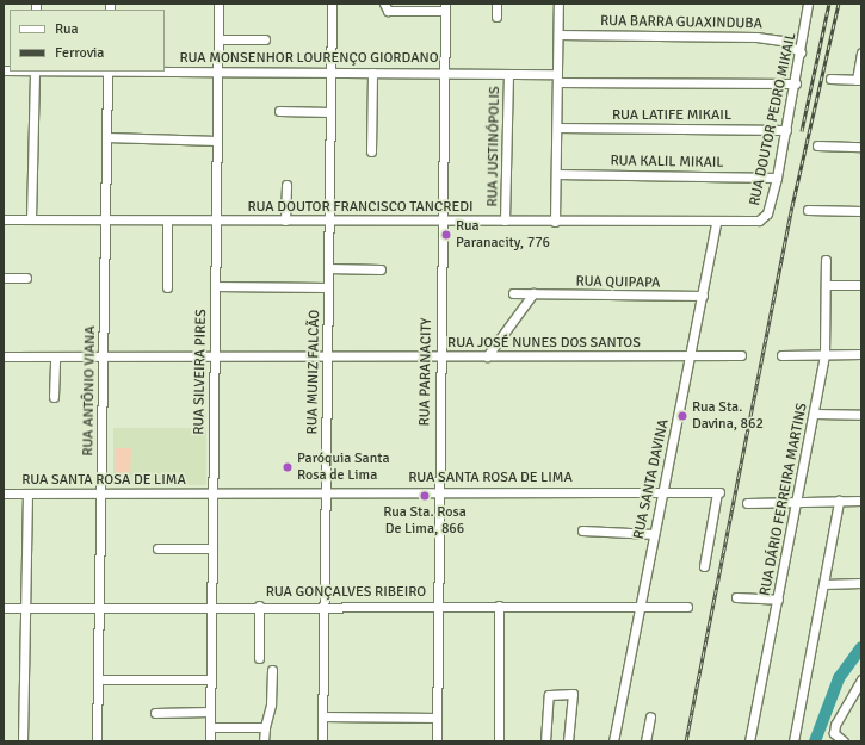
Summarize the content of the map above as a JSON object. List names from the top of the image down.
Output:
{
  "streets": {
    "street": [
      "RUA BARRA GUAXINDUBA",
      "RUA MONSENHOR LOURENÇO GIORDANO",
      "RUA LATIFE MIKAIL",
      "RUA DOUTOR PEDRO MIKAIL",
      "RUA JUSTINÓPOLIS",
      "RUA KALIL MIKAIL",
      "RUA DOUTOR FRANCISCO TANCREDI",
      "RUA QUIPAPA",
      "RUA JOSÉ NUNES DOS SANTOS",
      "RUA SILVEIRA PIRES",
      "RUA MUNIZ FALCÃO",
      "RUA PARANACITY",
      "RUA ANTÔNIO VIANA",
      "RUA SANTA ROSA DE LIMA",
      "RUA SANTA DAVINA",
      "RUA DÁRIO FERREIRA MARTINS",
      "RUA GONÇALVES RIBEIRO"
    ]
  },
  "crossings": [
    ["RUA BARRA GUAXINDUBA", "RUA DOUTOR PEDRO MIKAIL"],
    ["RUA MONSENHOR LOURENÇO GIORDANO", "RUA DOUTOR PEDRO MIKAIL"],
    ["RUA MONSENHOR LOURENÇO GIORDANO", "RUA JUSTINÓPOLIS"],
    ["RUA MONSENHOR LOURENÇO GIORDANO", "RUA SILVEIRA PIRES"],
    ["RUA MONSENHOR LOURENÇO GIORDANO", "RUA MUNIZ FALCÃO"],
    ["RUA MONSENHOR LOURENÇO GIORDANO", "RUA PARANACITY"],
    ["RUA MONSENHOR LOURENÇO GIORDANO", "RUA ANTÔNIO VIANA"],
    ["RUA LATIFE MIKAIL", "RUA DOUTOR PEDRO MIKAIL"],
    ["RUA DOUTOR PEDRO MIKAIL", "RUA KALIL MIKAIL"],
    ["RUA DOUTOR PEDRO MIKAIL", "RUA DOUTOR FRANCISCO TANCREDI"],
    ["RUA DOUTOR PEDRO MIKAIL", "RUA SANTA DAVINA"],
    ["RUA JUSTINÓPOLIS", "RUA DOUTOR FRANCISCO TANCREDI"],
    ["RUA DOUTOR FRANCISCO TANCREDI", "RUA SILVEIRA PIRES"],
    ["RUA DOUTOR FRANCISCO TANCREDI", "RUA MUNIZ FALCÃO"],
    ["RUA DOUTOR FRANCISCO TANCREDI", "RUA PARANACITY"],
    ["RUA DOUTOR FRANCISCO TANCREDI", "RUA ANTÔNIO VIANA"],
    ["RUA DOUTOR FRANCISCO TANCREDI", "RUA SANTA DAVINA"],
    ["RUA QUIPAPA", "RUA SANTA DAVINA"],
    ["RUA JOSÉ NUNES DOS SANTOS", "RUA SILVEIRA PIRES"],
    ["RUA JOSÉ NUNES DOS SANTOS", "RUA MUNIZ FALCÃO"],
    ["RUA JOSÉ NUNES DOS SANTOS", "RUA PARANACITY"],
    ["RUA JOSÉ NUNES DOS SANTOS", "RUA ANTÔNIO VIANA"],
    ["RUA JOSÉ NUNES DOS SANTOS", "RUA SANTA DAVINA"],
    ["RUA SILVEIRA PIRES", "RUA SANTA ROSA DE LIMA"],
    ["RUA SILVEIRA PIRES", "RUA GONÇALVES RIBEIRO"],
    ["RUA MUNIZ FALCÃO", "RUA SANTA ROSA DE LIMA"],
    ["RUA MUNIZ FALCÃO", "RUA GONÇALVES RIBEIRO"],
    ["RUA PARANACITY", "RUA SANTA ROSA DE LIMA"],
    ["RUA PARANACITY", "RUA GONÇALVES RIBEIRO"],
    ["RUA ANTÔNIO VIANA", "RUA SANTA ROSA DE LIMA"],
    ["RUA ANTÔNIO VIANA", "RUA GONÇALVES RIBEIRO"],
    ["RUA SANTA ROSA DE LIMA", "RUA SANTA DAVINA"],
    ["RUA SANTA DAVINA", "RUA GONÇALVES RIBEIRO"]
  ],
  "places": [
    "Rua Paranacity, 776",
    "Rua Sta. Davina, 862",
    "Paróquia Santa Rosa de Lima",
    "Rua Sta. Rosa De Lima, 866"
  ],
  "legend": ["Rua", "Ferrovia"]
}
